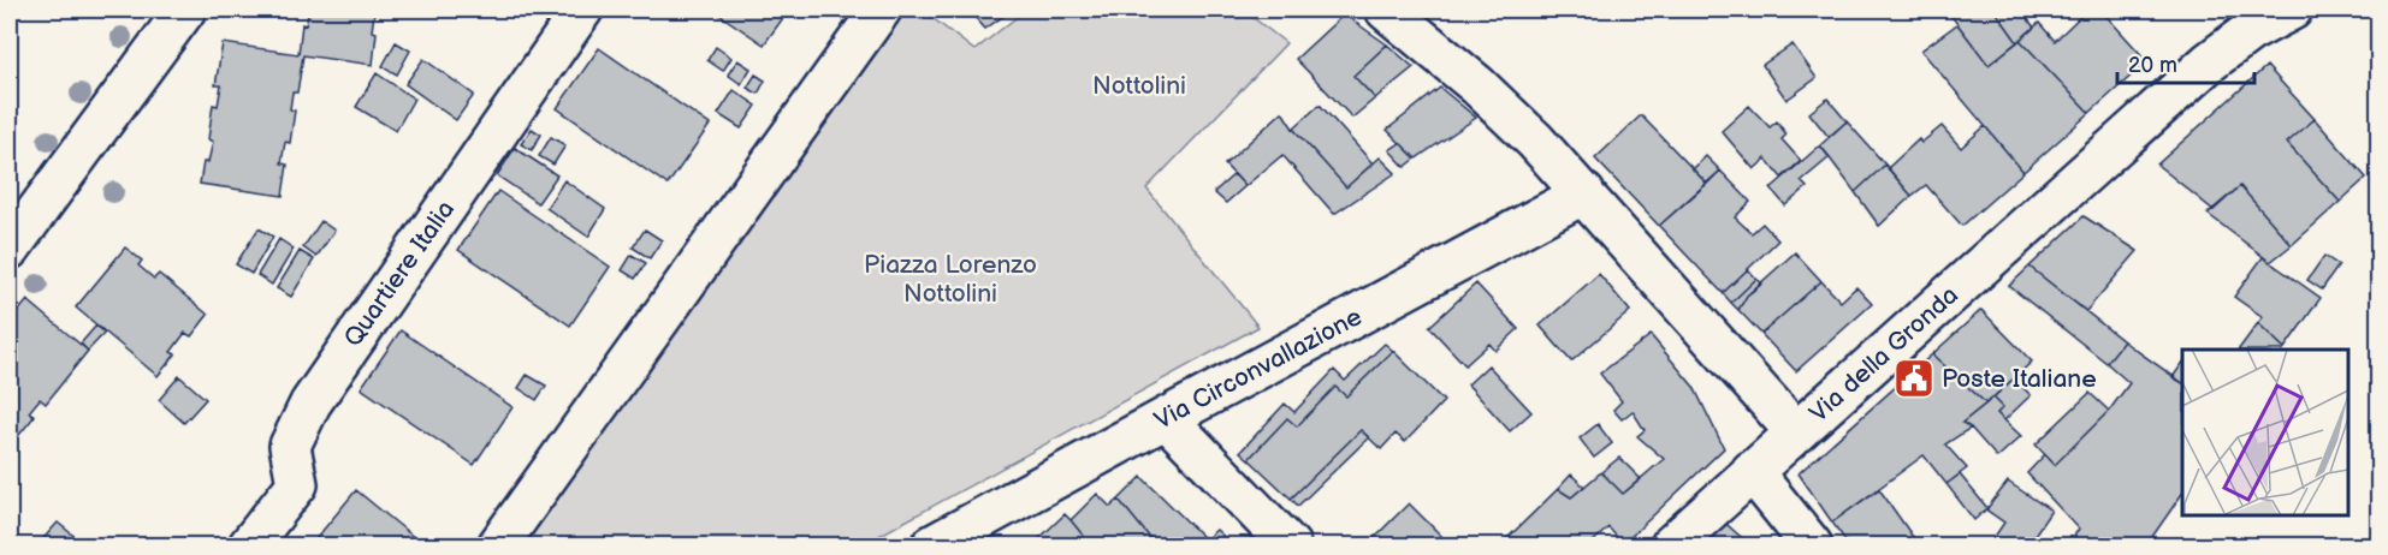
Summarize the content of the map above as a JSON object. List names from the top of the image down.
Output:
{
  "streets": {
    "street": ["Quartiere Italia", "Via della Gronda", "Via Circonvallazione"]
  },
  "crossings": [
    ["Via della Gronda", "Via Circonvallazione"]
  ],
  "parks": ["Nottolini", "Piazza Lorenzo Nottolini"],
  "places": {
    "public building": ["Poste Italiane"]
  },
  "scale_bar": "20 m"
}
